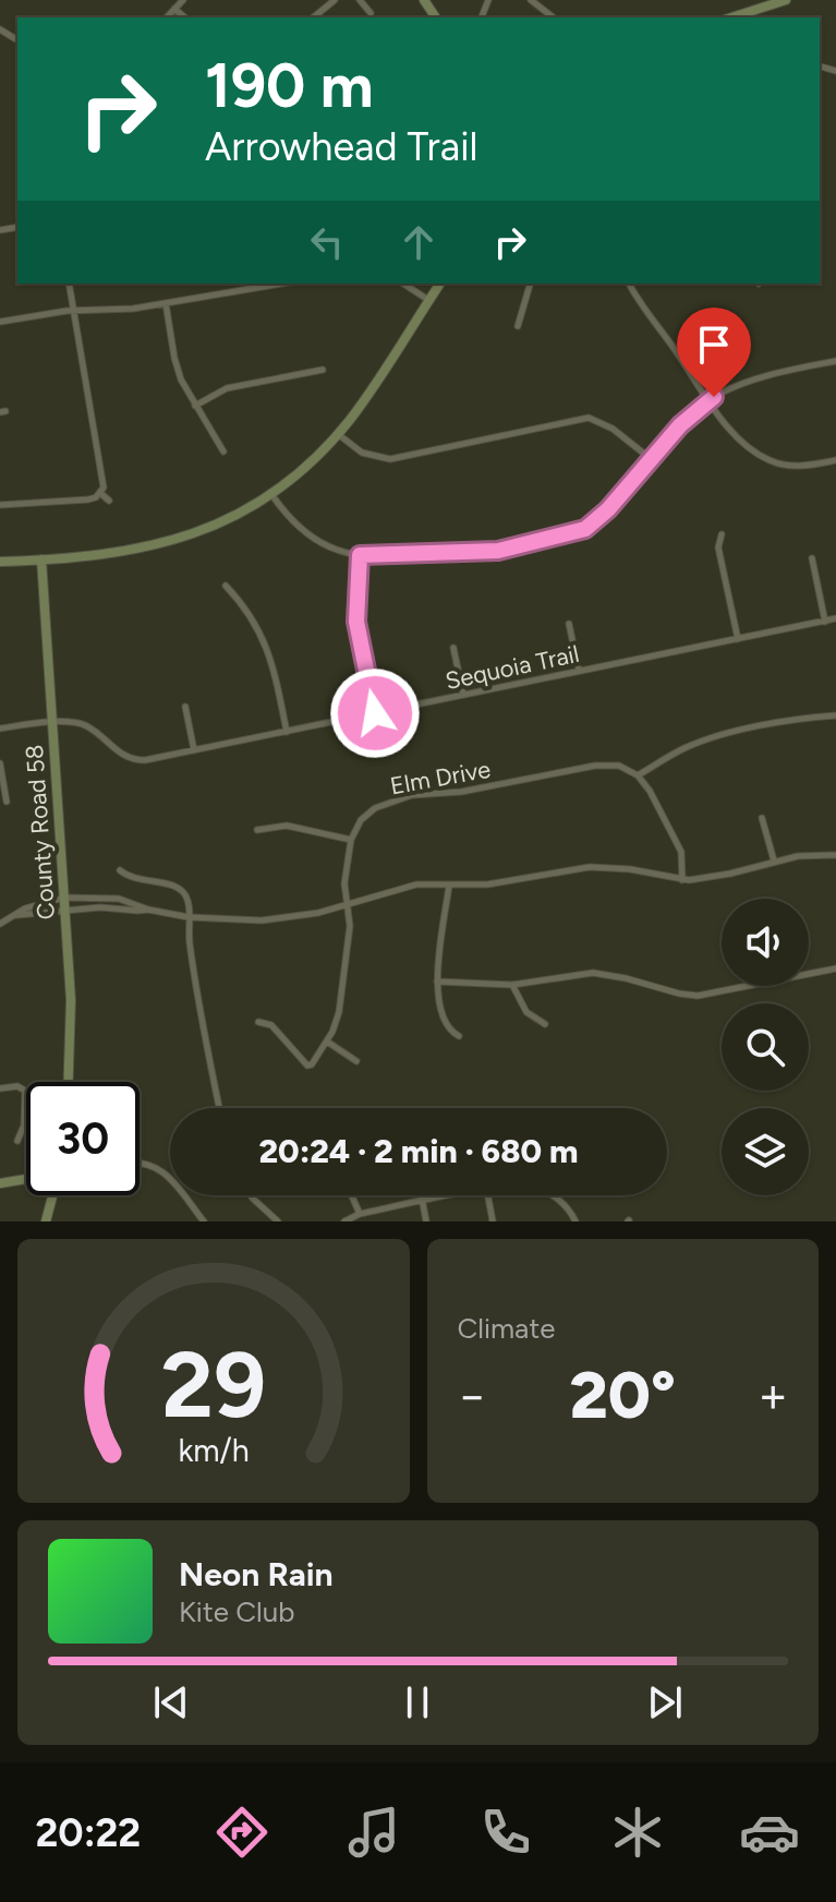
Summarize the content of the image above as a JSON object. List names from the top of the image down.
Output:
{
  "streets": {
    "street": ["Sequoia Trail", "Elm Drive", "County Road 58"]
  },
  "crossings": [
    ["Sequoia Trail", "County Road 58"]
  ],
  "page": {
    "turn": ["190 m", "Arrowhead Trail"],
    "limit": "30",
    "trip": "20:24 · 2 min · 680 m",
    "tile": "Climate",
    "heat": ["−", "20°", "+"],
    "song": ["Neon Rain", "Kite Club"],
    "tabs": "20:22",
    "gauge": ["29", "km/h"]
  }
}
